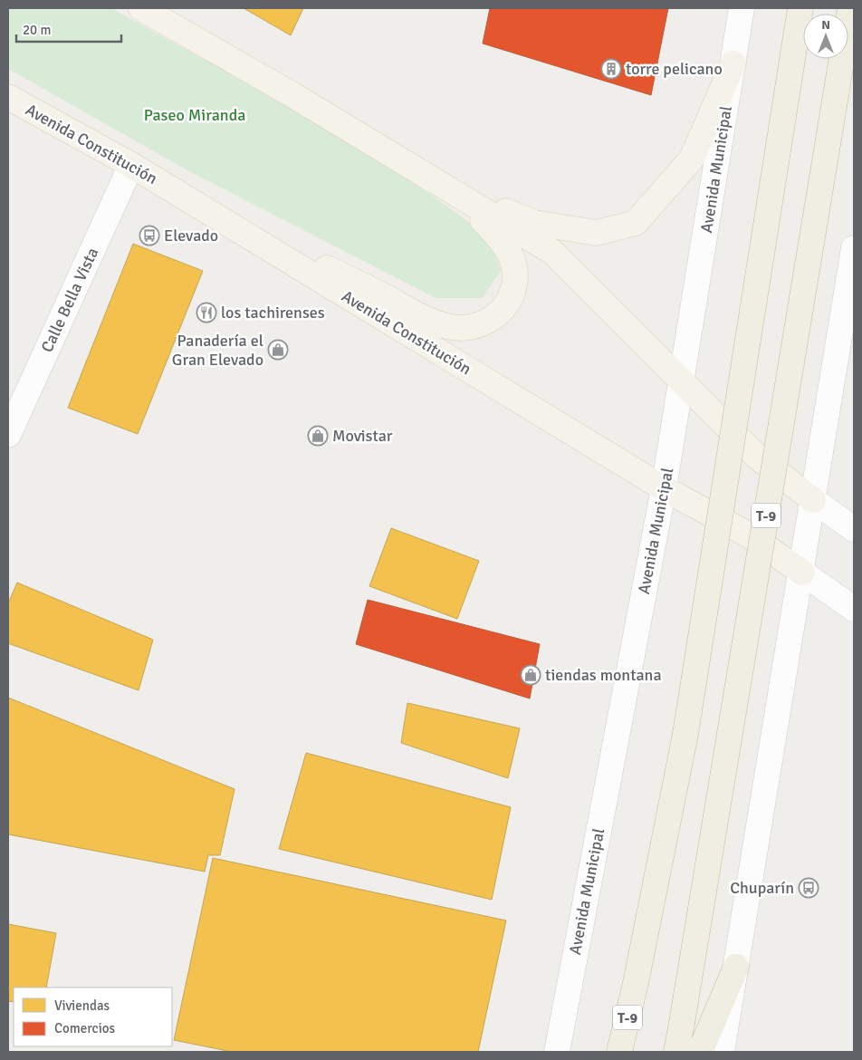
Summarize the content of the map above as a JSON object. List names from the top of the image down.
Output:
{
  "streets": {
    "highway": ["T-9"],
    "main road": ["Avenida Constitución"],
    "street": ["Avenida Municipal", "Calle Bella Vista"]
  },
  "crossings": [
    ["Avenida Constitución", "Avenida Municipal"],
    ["Avenida Constitución", "Calle Bella Vista"]
  ],
  "parks": ["Paseo Miranda"],
  "places": {
    "building": ["torre pelicano"],
    "bus stop": ["Elevado", "Chuparín"],
    "restaurant": ["los tachirenses"],
    "shop": ["Panadería el Gran Elevado", "Movistar", "tiendas montana"]
  },
  "legend": ["Viviendas", "Comercios"],
  "scale_bar": "20 m",
  "north": "top"
}
